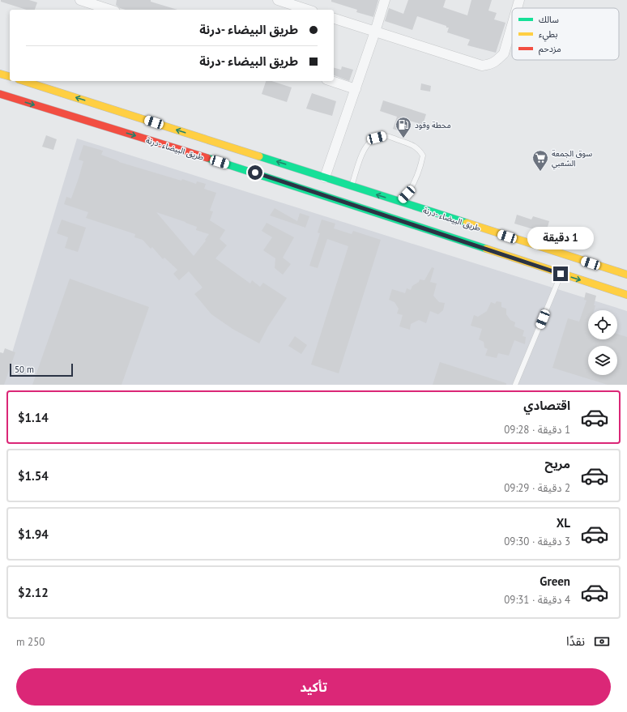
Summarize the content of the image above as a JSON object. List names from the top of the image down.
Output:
{
  "streets": {
    "highway": ["طريق البيضاء -درنة"]
  },
  "places": {
    "fuel station": ["محطة وقود"],
    "supermarket": ["سوق الجمعة الشعبي"]
  },
  "legend": ["سالك", "بطيء", "مزدحم"],
  "scale_bar": "50 m",
  "page": {
    "banner": ["طريق البيضاء -درنة", "طريق البيضاء -درنة"],
    "bubble": "1 دقيقة",
    "scale": "50 m",
    "list": [
      {
        "name": "اقتصادي",
        "note": "1 دقيقة · 09:28",
        "value": "$1.14"
      },
      {
        "name": "مريح",
        "note": "2 دقيقة · 09:29",
        "value": "$1.54"
      },
      {
        "name": "XL",
        "note": "3 دقيقة · 09:30",
        "value": "$1.94"
      },
      {
        "name": "Green",
        "note": "4 دقيقة · 09:31",
        "value": "$2.12"
      }
    ],
    "pay": ["نقدًا", "250 m"],
    "buttons": "تأكيد"
  }
}
